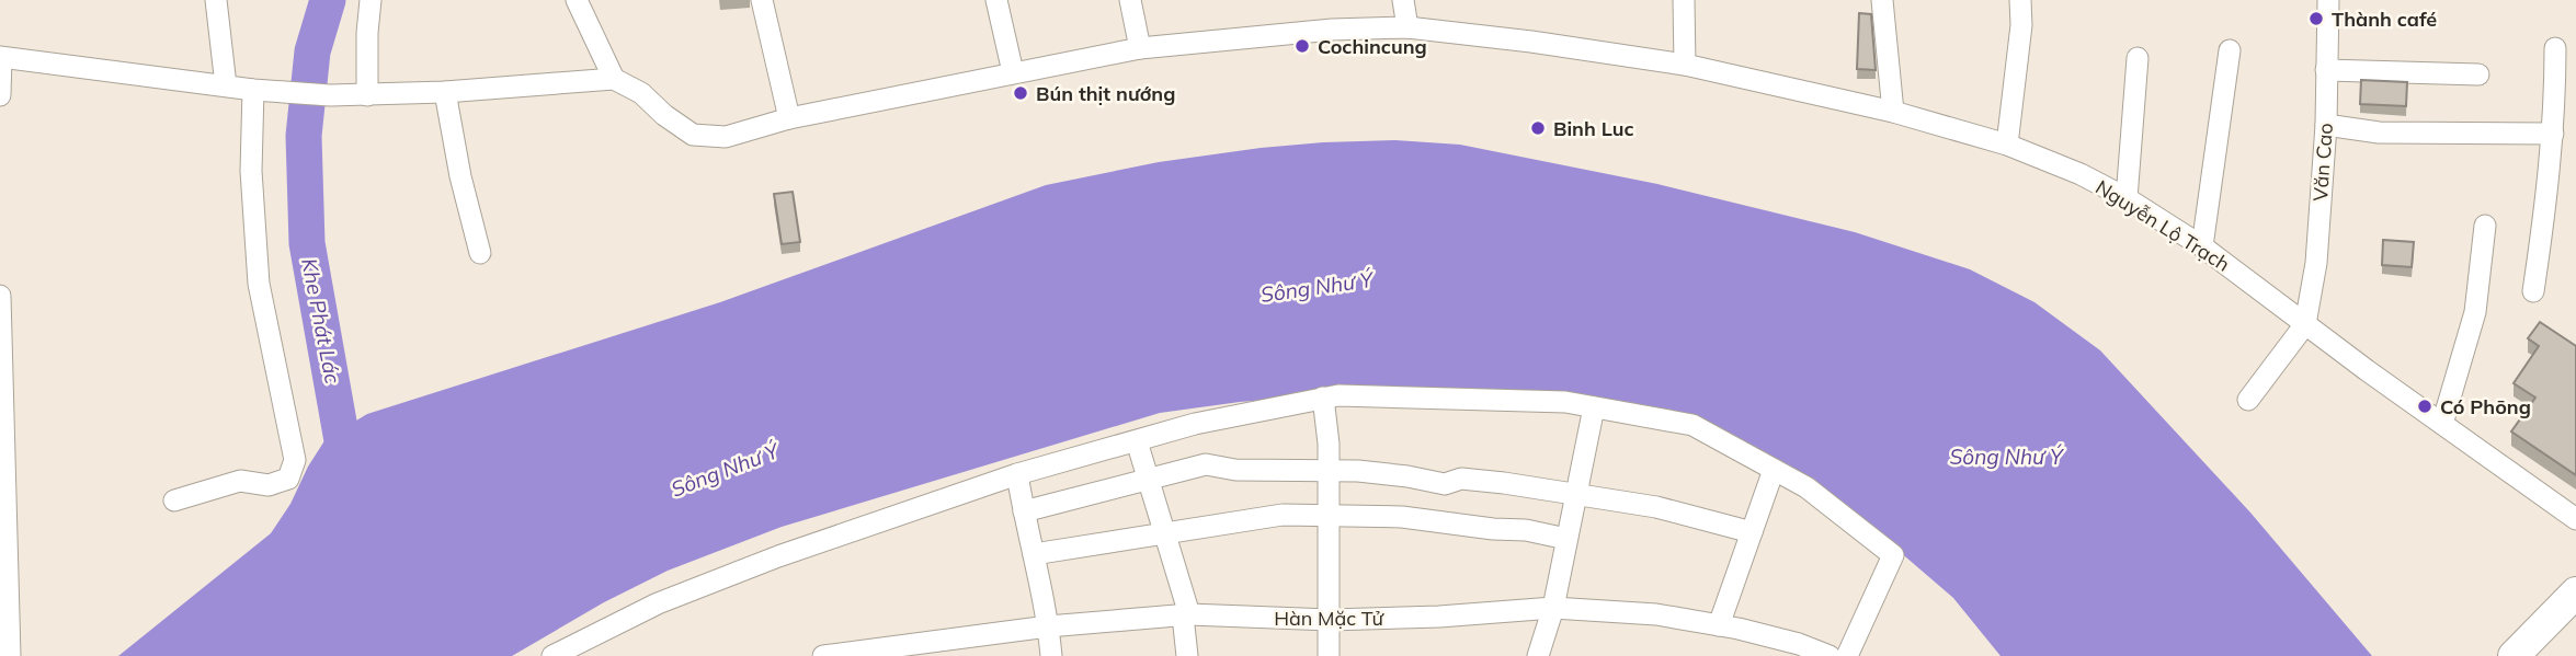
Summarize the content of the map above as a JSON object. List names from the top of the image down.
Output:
{
  "streets": {
    "street": ["Văn Cao", "Nguyễn Lộ Trạch", "Hàn Mặc Tử"]
  },
  "crossings": [
    ["Văn Cao", "Nguyễn Lộ Trạch"]
  ],
  "water": ["Sông Như Ý", "Khe Phát Lác"],
  "places": [
    "Thành café",
    "Cochincung",
    "Bún thịt nướng",
    "Binh Luc",
    "Có Phōng"
  ]
}
